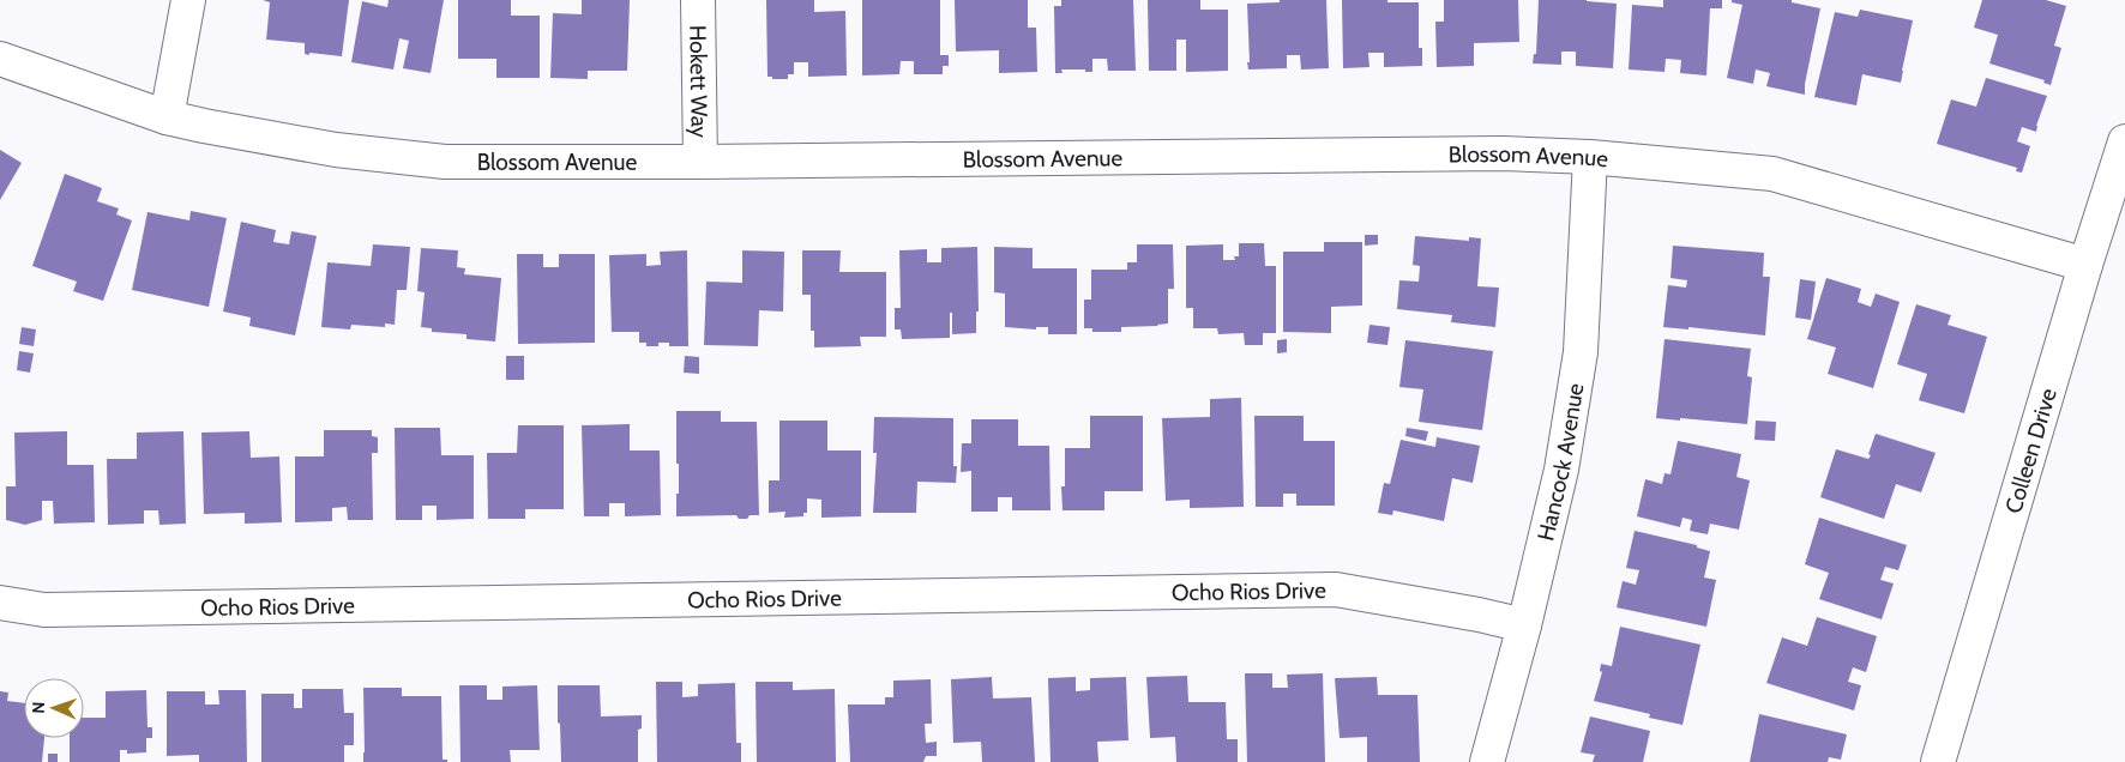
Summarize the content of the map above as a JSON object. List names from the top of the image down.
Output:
{
  "streets": {
    "street": [
      "Hokett Way",
      "Blossom Avenue",
      "Colleen Drive",
      "Hancock Avenue",
      "Ocho Rios Drive"
    ]
  },
  "crossings": [
    ["Hokett Way", "Blossom Avenue"],
    ["Blossom Avenue", "Colleen Drive"],
    ["Blossom Avenue", "Hancock Avenue"],
    ["Hancock Avenue", "Ocho Rios Drive"]
  ],
  "north": "left"
}
